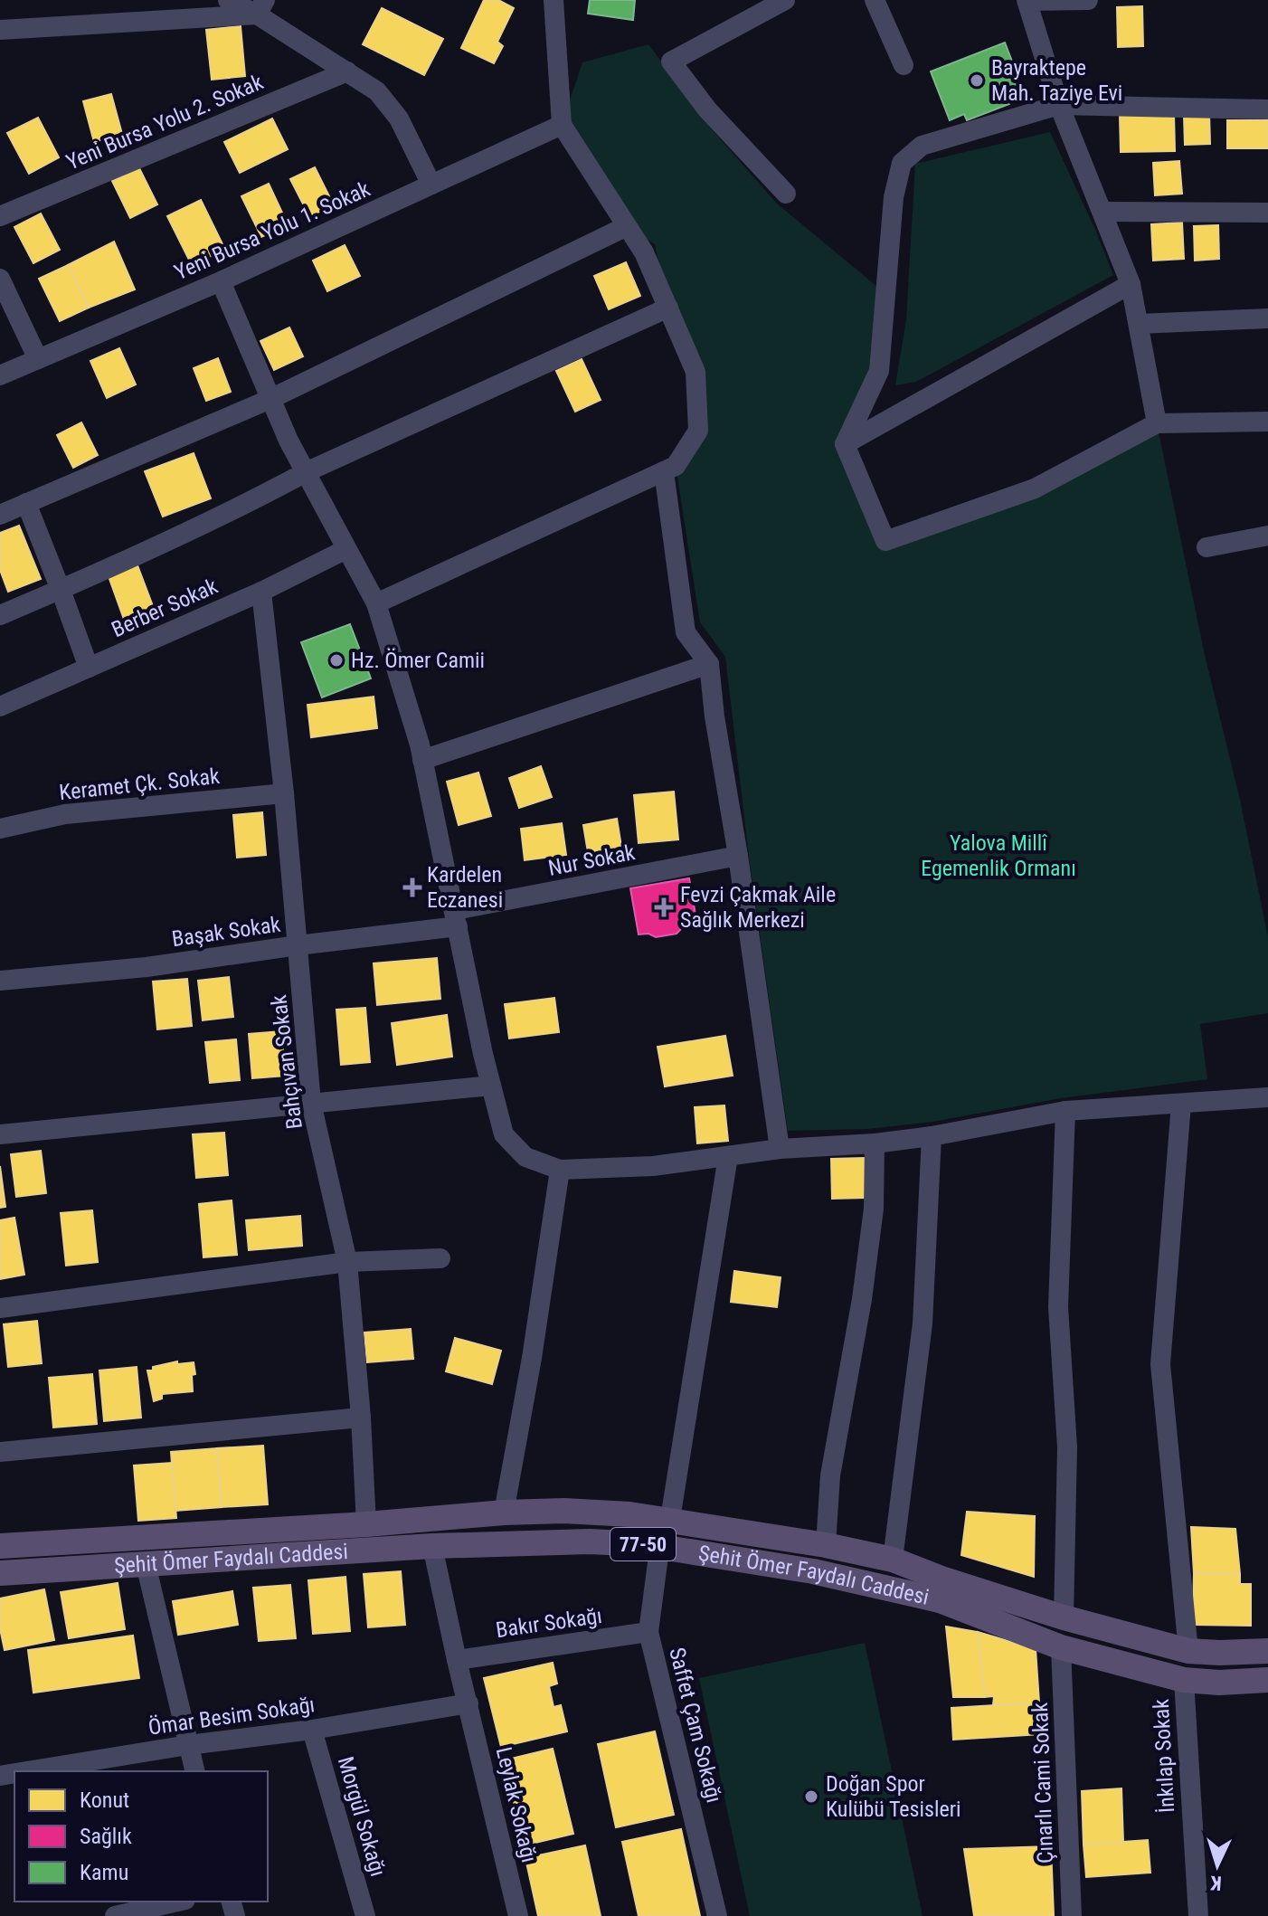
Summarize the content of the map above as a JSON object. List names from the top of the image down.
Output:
{
  "streets": {
    "main road": ["77-50", "Şehit Ömer Faydalı Caddesi"],
    "street": [
      "Yeni Bursa Yolu 2. Sokak",
      "Yeni Bursa Yolu 1. Sokak",
      "Berber Sokak",
      "Keramet Çk. Sokak",
      "Nur Sokak",
      "Başak Sokak",
      "Bahçıvan Sokak",
      "Bakır Sokağı",
      "Ömar Besim Sokağı",
      "Saffet Çam Sokağı",
      "İnkılap Sokak",
      "Çınarlı Cami Sokak",
      "Leylak Sokağı",
      "Morgül Sokağı"
    ]
  },
  "crossings": [
    ["Berber Sokak", "Bahçıvan Sokak"],
    ["Keramet Çk. Sokak", "Bahçıvan Sokak"],
    ["Nur Sokak", "Başak Sokak"],
    ["Başak Sokak", "Bahçıvan Sokak"],
    ["Bahçıvan Sokak", "Şehit Ömer Faydalı Caddesi"],
    ["Şehit Ömer Faydalı Caddesi", "Saffet Çam Sokağı"],
    ["Şehit Ömer Faydalı Caddesi", "İnkılap Sokak"],
    ["Şehit Ömer Faydalı Caddesi", "Çınarlı Cami Sokak"],
    ["Şehit Ömer Faydalı Caddesi", "Leylak Sokağı"],
    ["Bakır Sokağı", "Saffet Çam Sokağı"],
    ["Bakır Sokağı", "Leylak Sokağı"],
    ["Ömar Besim Sokağı", "Leylak Sokağı"],
    ["Ömar Besim Sokağı", "Morgül Sokağı"]
  ],
  "parks": ["Yalova Millî Egemenlik Ormanı"],
  "places": {
    "other": ["Bayraktepe Mah. Taziye Evi", "Hz. Ömer Camii", "Doğan Spor Kulübü Tesisleri"],
    "health": ["Kardelen Eczanesi", "Fevzi Çakmak Aile Sağlık Merkezi"]
  },
  "legend": ["Konut", "Sağlık", "Kamu"],
  "north": "bottom"
}
